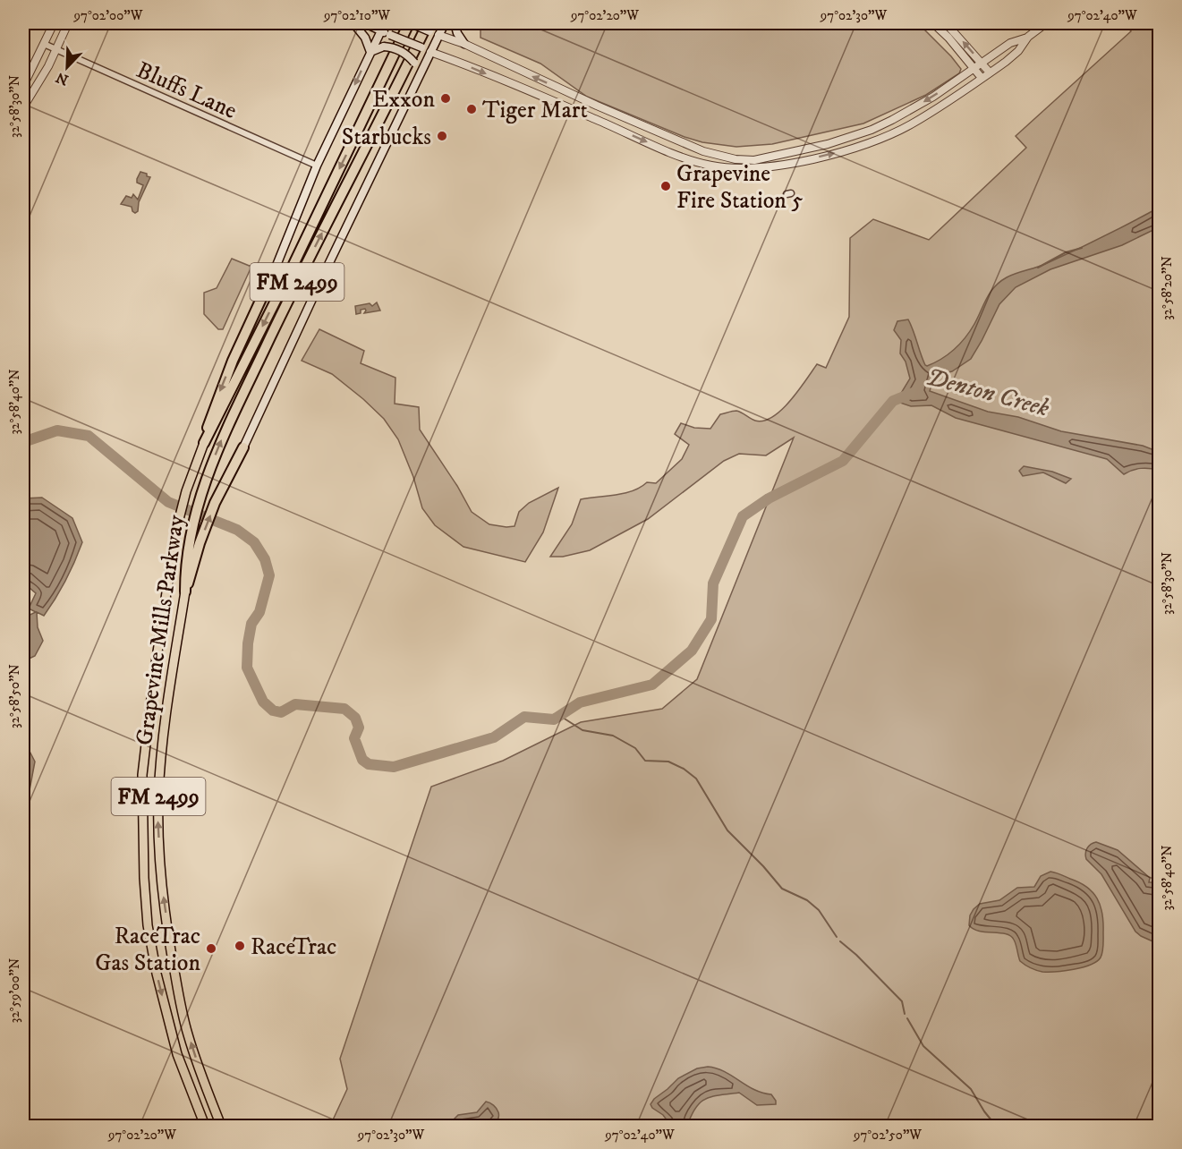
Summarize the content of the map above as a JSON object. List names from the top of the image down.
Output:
{
  "streets": {
    "highway": ["FM 2499", "Grapevine Mills Parkway"],
    "street": ["Bluffs Lane"]
  },
  "water": ["Denton Creek"],
  "places": [
    "Exxon",
    "Tiger Mart",
    "Starbucks",
    "Grapevine Fire Station 5",
    "RaceTrac",
    "RaceTrac Gas Station"
  ],
  "north": "bottom left",
  "coordinates": [
    "97°02'00\"W",
    "97°02'10\"W",
    "97°02'20\"W",
    "97°02'30\"W",
    "97°02'40\"W",
    "32°58'30\"N",
    "32°58'20\"N",
    "32°58'40\"N",
    "32°58'50\"N",
    "32°59'00\"N",
    "97°02'50\"W"
  ]
}
